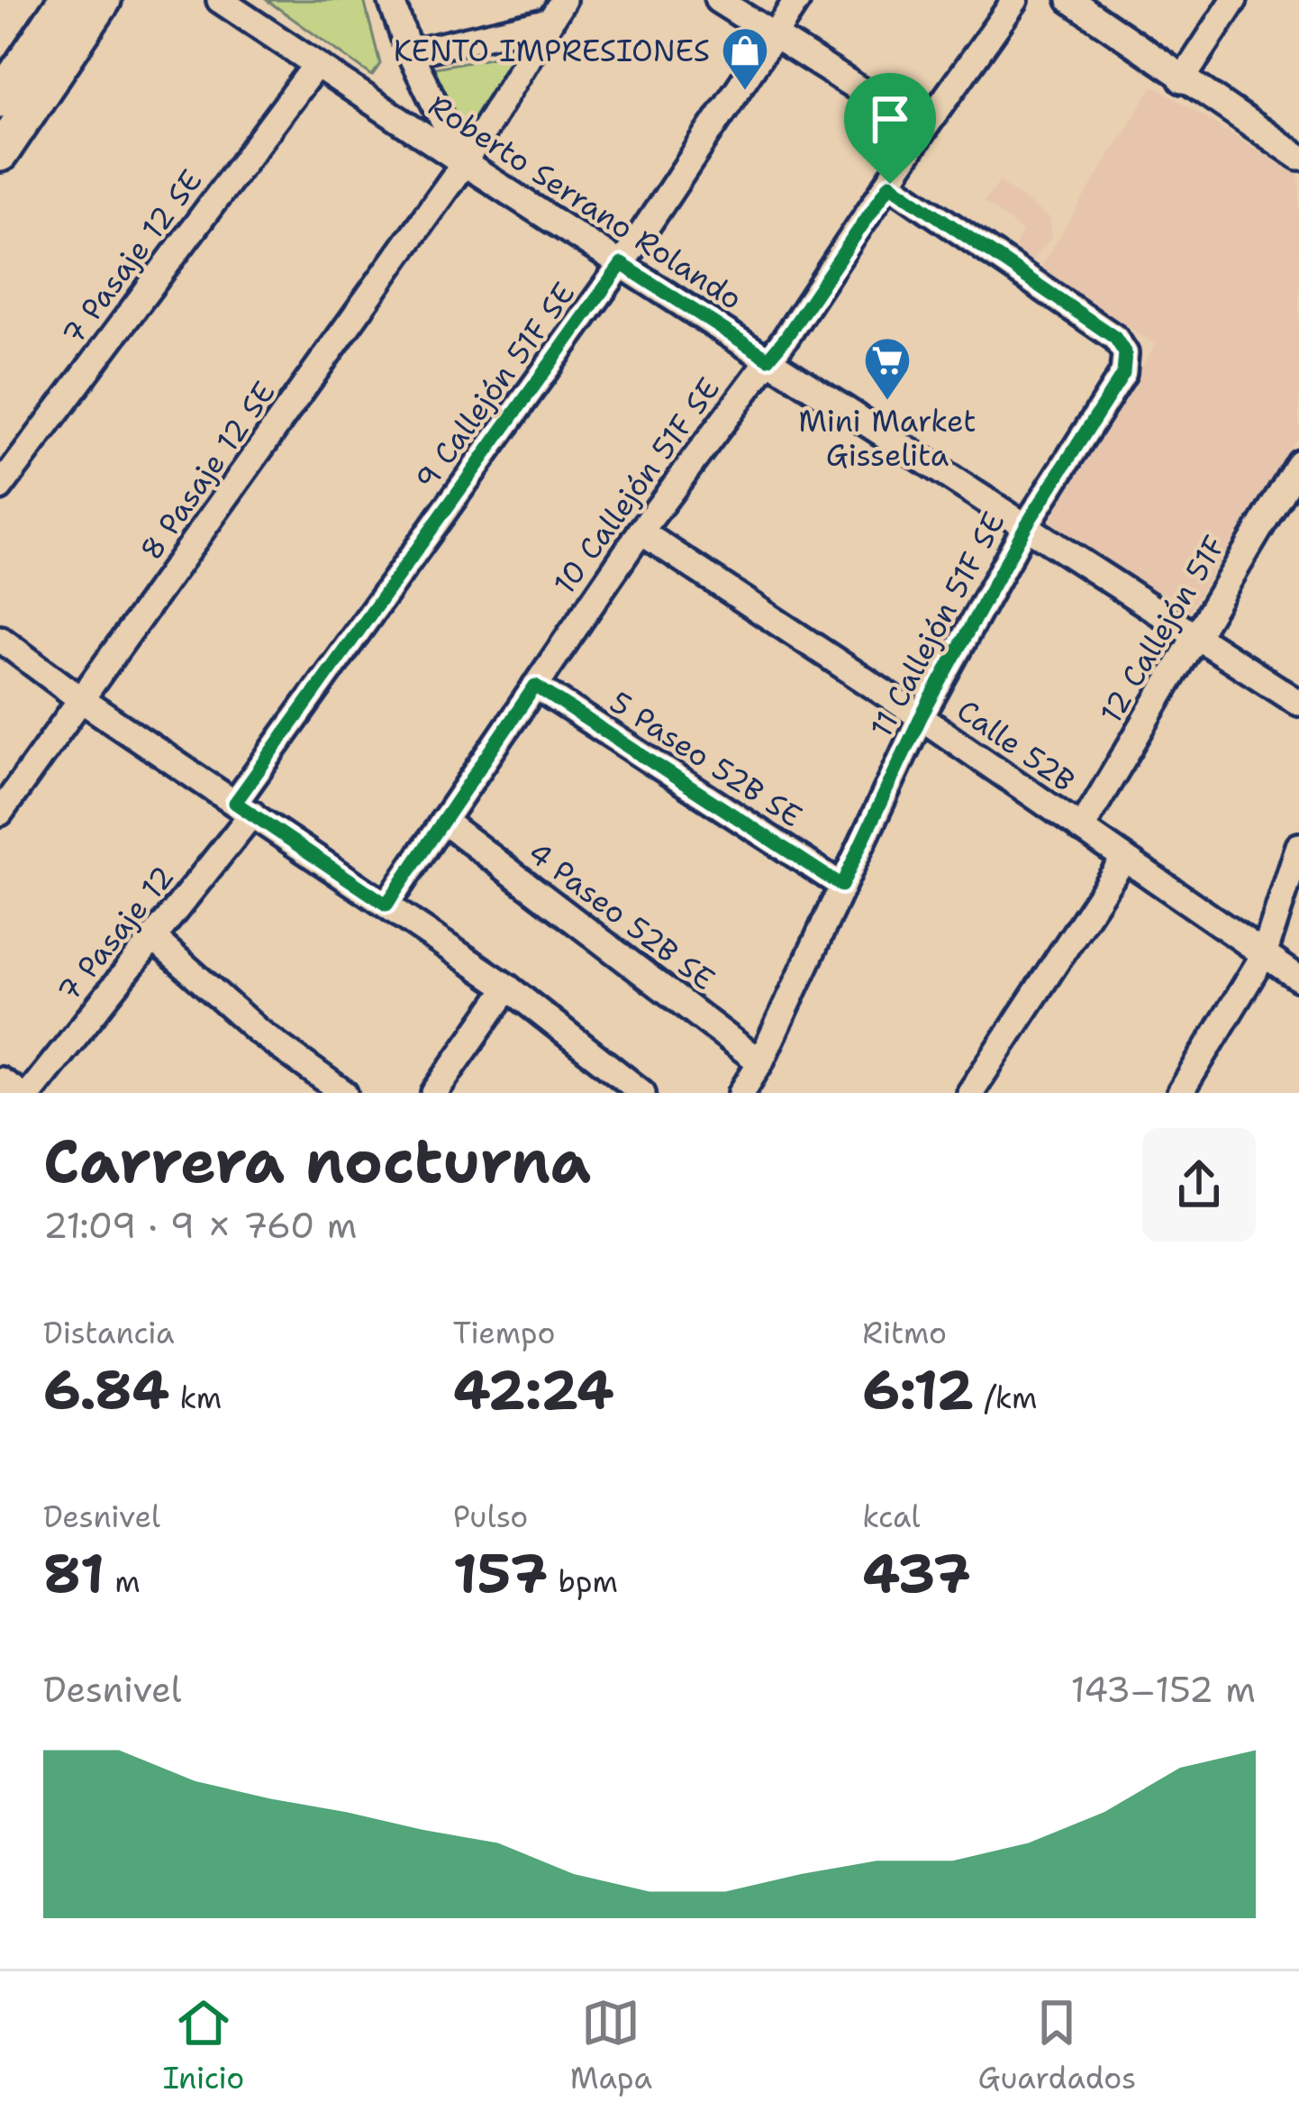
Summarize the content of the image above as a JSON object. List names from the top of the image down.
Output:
{
  "streets": {
    "street": [
      "Roberto Serrano Rolando",
      "7 Pasaje 12 SE",
      "9 Callejón 51F SE",
      "8 Pasaje 12 SE",
      "10 Callejón 51F SE",
      "11 Callejón 51F SE",
      "12 Callejón 51F",
      "Calle 52B",
      "5 Paseo 52B SE",
      "4 Paseo 52B SE",
      "7 Pasaje 12"
    ]
  },
  "crossings": [
    ["Roberto Serrano Rolando", "7 Pasaje 12 SE"],
    ["Roberto Serrano Rolando", "9 Callejón 51F SE"],
    ["Roberto Serrano Rolando", "8 Pasaje 12 SE"],
    ["Roberto Serrano Rolando", "10 Callejón 51F SE"],
    ["Roberto Serrano Rolando", "11 Callejón 51F SE"],
    ["Roberto Serrano Rolando", "12 Callejón 51F"],
    ["9 Callejón 51F SE", "7 Pasaje 12"],
    ["10 Callejón 51F SE", "11 Callejón 51F SE"],
    ["10 Callejón 51F SE", "Calle 52B"],
    ["10 Callejón 51F SE", "5 Paseo 52B SE"],
    ["10 Callejón 51F SE", "4 Paseo 52B SE"],
    ["11 Callejón 51F SE", "Calle 52B"],
    ["11 Callejón 51F SE", "5 Paseo 52B SE"],
    ["11 Callejón 51F SE", "4 Paseo 52B SE"],
    ["12 Callejón 51F", "Calle 52B"]
  ],
  "places": {
    "shop": ["KENTO IMPRESIONES"],
    "supermarket": ["Mini Market Gisselita"]
  },
  "page": {
    "heading": ["Carrera nocturna", "21:09 · 9 × 760 m"],
    "stats": [
      ["Distancia", "6.84 km"],
      ["Tiempo", "42:24"],
      ["Ritmo", "6:12 /km"],
      ["Desnivel", "81 m"],
      ["Pulso", "157 bpm"],
      ["kcal", "437"]
    ],
    "chart": ["Desnivel", "143–152 m"],
    "tabs": ["Inicio", "Mapa", "Guardados"]
  }
}
